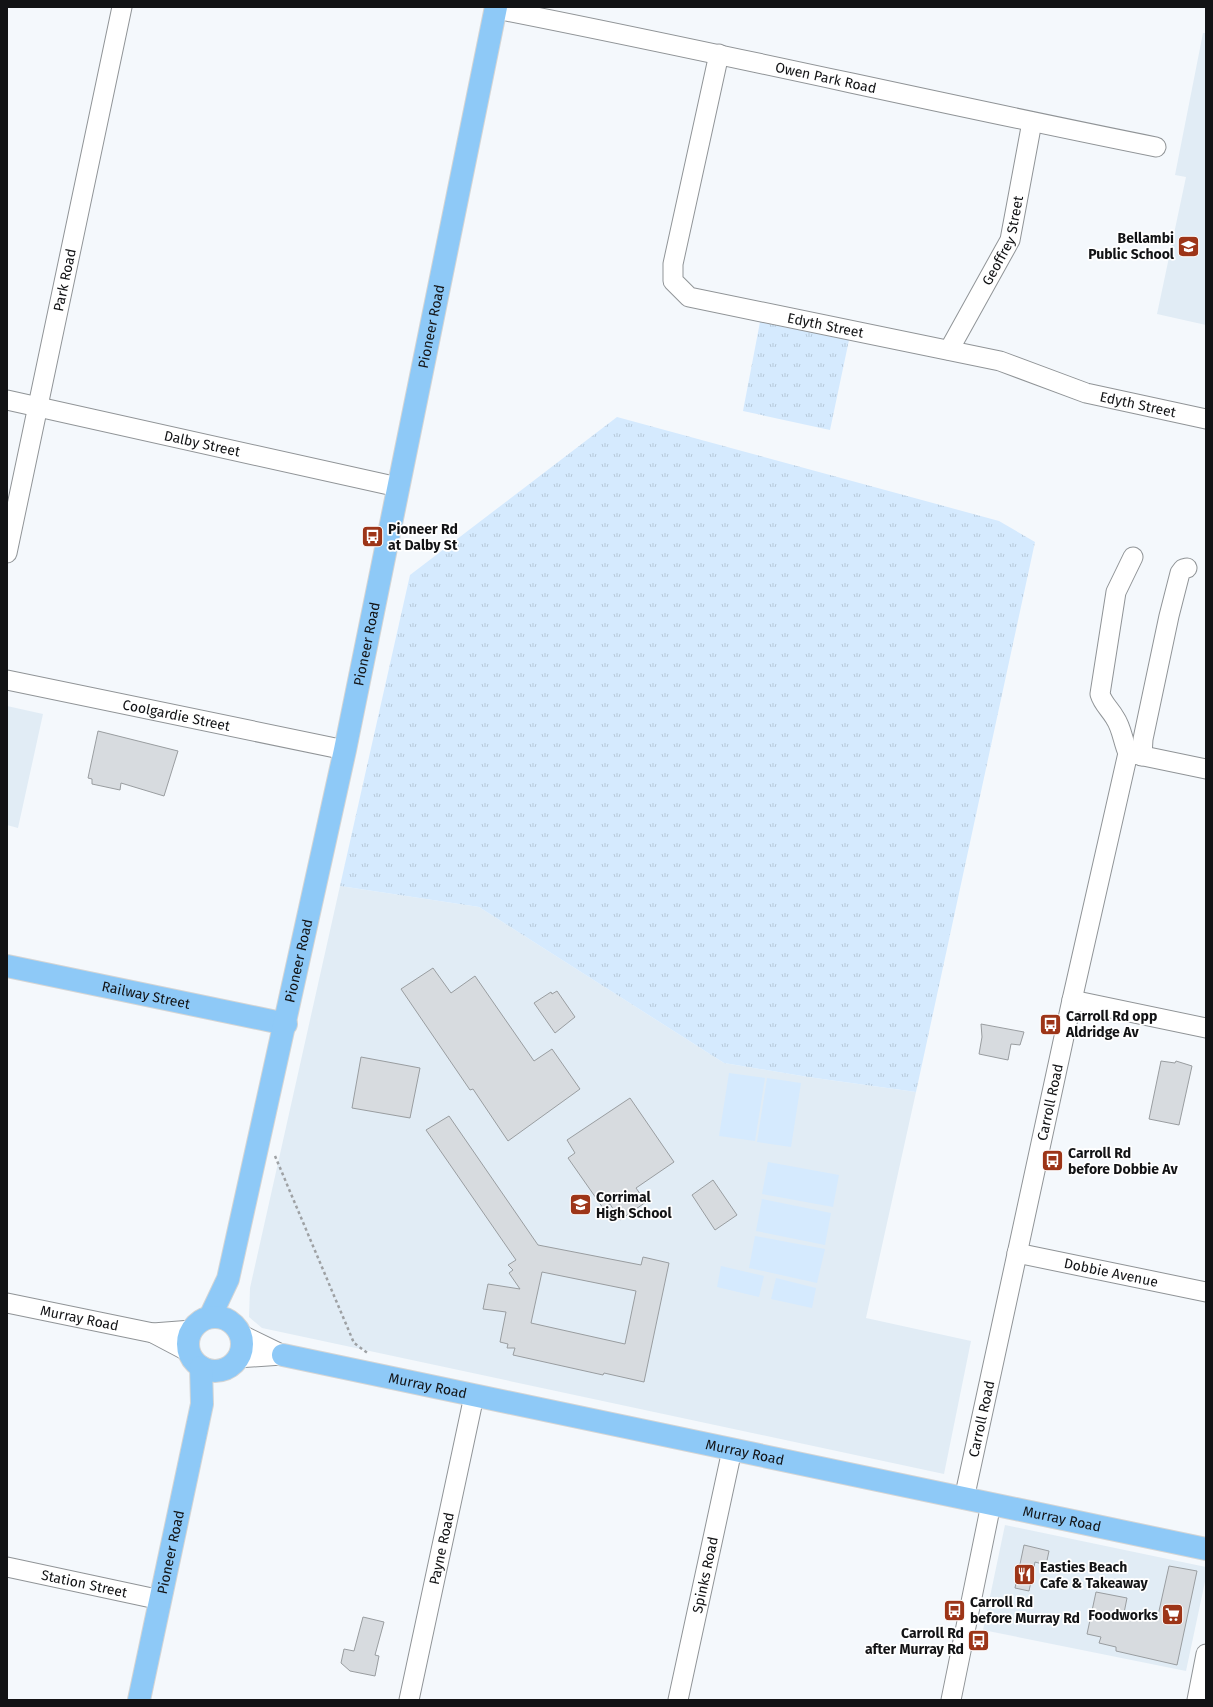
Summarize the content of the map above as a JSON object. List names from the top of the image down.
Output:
{
  "streets": {
    "main road": ["Pioneer Road", "Railway Street", "Murray Road"],
    "street": [
      "Owen Park Road",
      "Geoffrey Street",
      "Park Road",
      "Edyth Street",
      "Dalby Street",
      "Coolgardie Street",
      "Carroll Road",
      "Dobbie Avenue",
      "Payne Road",
      "Spinks Road",
      "Station Street"
    ]
  },
  "crossings": [
    ["Owen Park Road", "Geoffrey Street"],
    ["Owen Park Road", "Edyth Street"],
    ["Owen Park Road", "Pioneer Road"],
    ["Geoffrey Street", "Edyth Street"],
    ["Park Road", "Dalby Street"],
    ["Pioneer Road", "Dalby Street"],
    ["Pioneer Road", "Coolgardie Street"],
    ["Pioneer Road", "Railway Street"],
    ["Pioneer Road", "Murray Road"],
    ["Pioneer Road", "Station Street"],
    ["Carroll Road", "Dobbie Avenue"],
    ["Carroll Road", "Murray Road"],
    ["Murray Road", "Payne Road"],
    ["Murray Road", "Spinks Road"]
  ],
  "places": {
    "school or university": ["Bellambi Public School", "Corrimal High School"],
    "bus stop": [
      "Pioneer Rd at Dalby St",
      "Carroll Rd opp Aldridge Av",
      "Carroll Rd before Dobbie Av",
      "Carroll Rd before Murray Rd",
      "Carroll Rd after Murray Rd"
    ],
    "restaurant": ["Easties Beach Cafe & Takeaway"],
    "supermarket": ["Foodworks"]
  }
}
